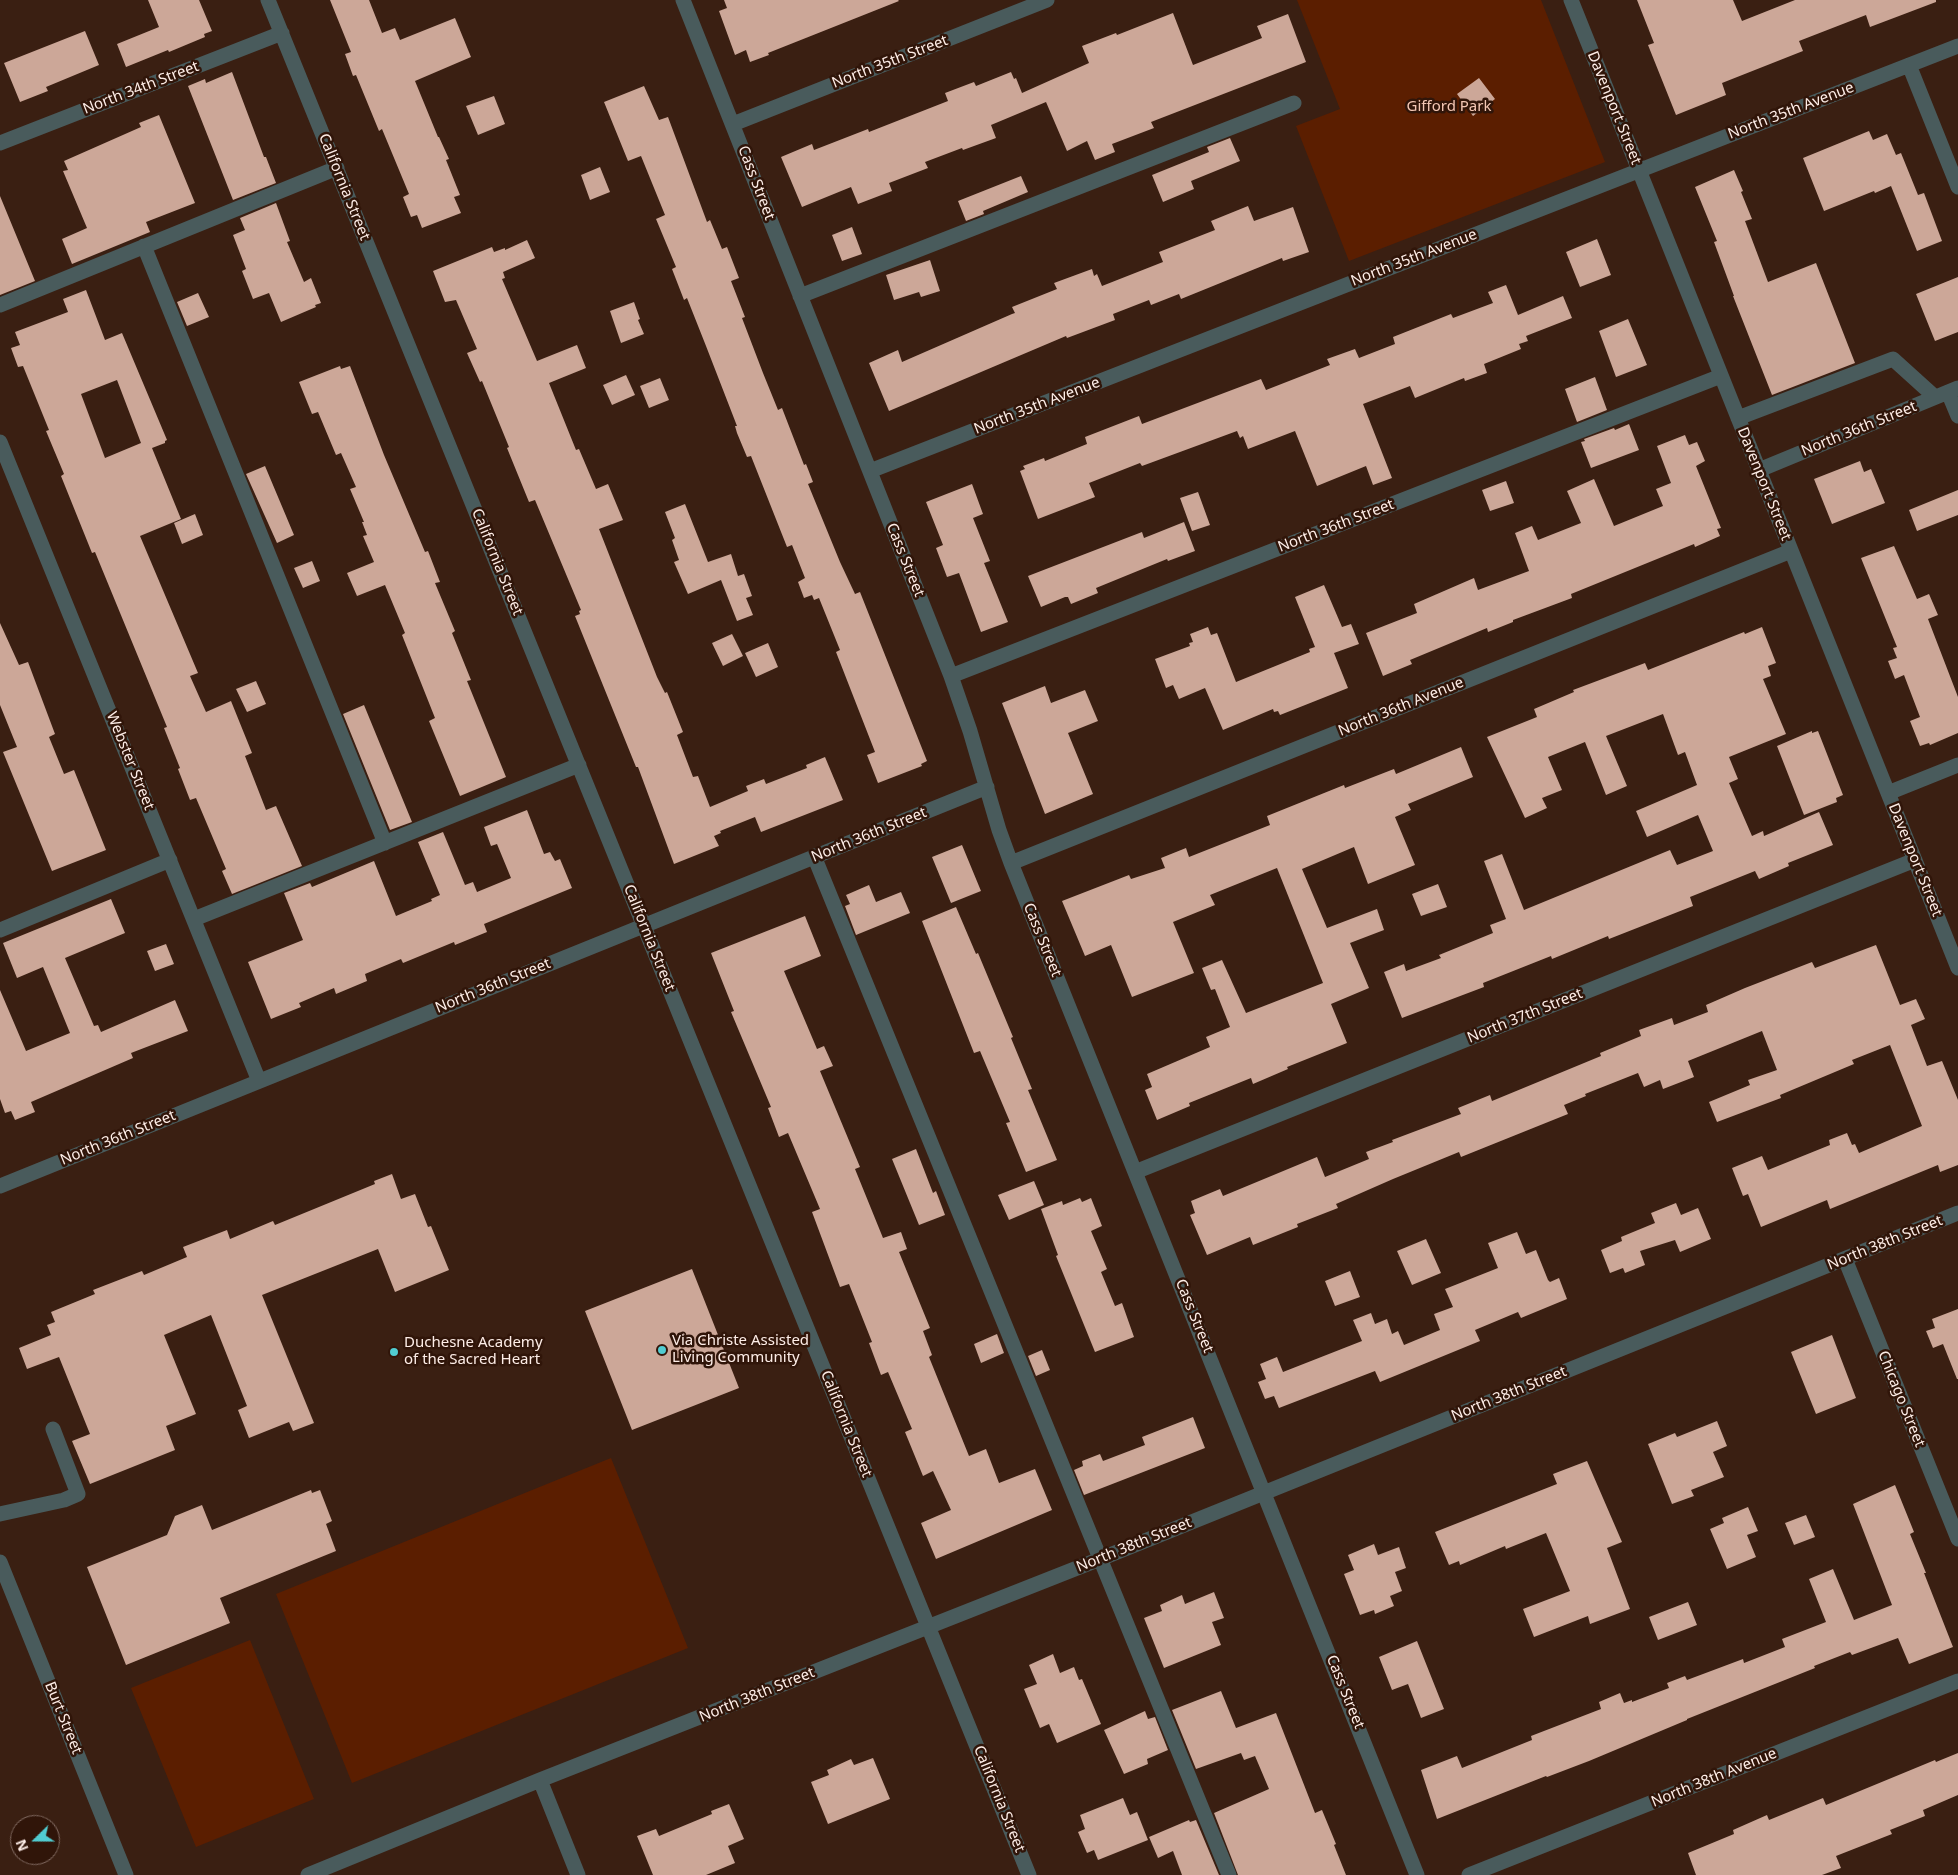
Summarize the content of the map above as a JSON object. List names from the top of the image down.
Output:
{
  "streets": {
    "street": [
      "North 35th Street",
      "North 34th Street",
      "Davenport Street",
      "North 35th Avenue",
      "Cass Street",
      "California Street",
      "North 36th Street",
      "North 36th Avenue",
      "Webster Street",
      "North 37th Street",
      "North 38th Street",
      "Chicago Street",
      "Burt Street",
      "North 38th Avenue"
    ]
  },
  "crossings": [
    ["North 35th Street", "Cass Street"],
    ["North 34th Street", "California Street"],
    ["Davenport Street", "North 35th Avenue"],
    ["Davenport Street", "North 36th Street"],
    ["Davenport Street", "North 36th Avenue"],
    ["Davenport Street", "North 37th Street"],
    ["North 35th Avenue", "Cass Street"],
    ["Cass Street", "North 36th Street"],
    ["Cass Street", "North 36th Avenue"],
    ["Cass Street", "North 37th Street"],
    ["Cass Street", "North 38th Street"],
    ["California Street", "North 36th Street"],
    ["California Street", "North 38th Street"],
    ["North 36th Street", "Webster Street"],
    ["North 38th Street", "Chicago Street"]
  ],
  "parks": ["Gifford Park"],
  "places": ["Via Christe Assisted Living Community", "Duchesne Academy of the Sacred Heart"],
  "north": "left"
}
